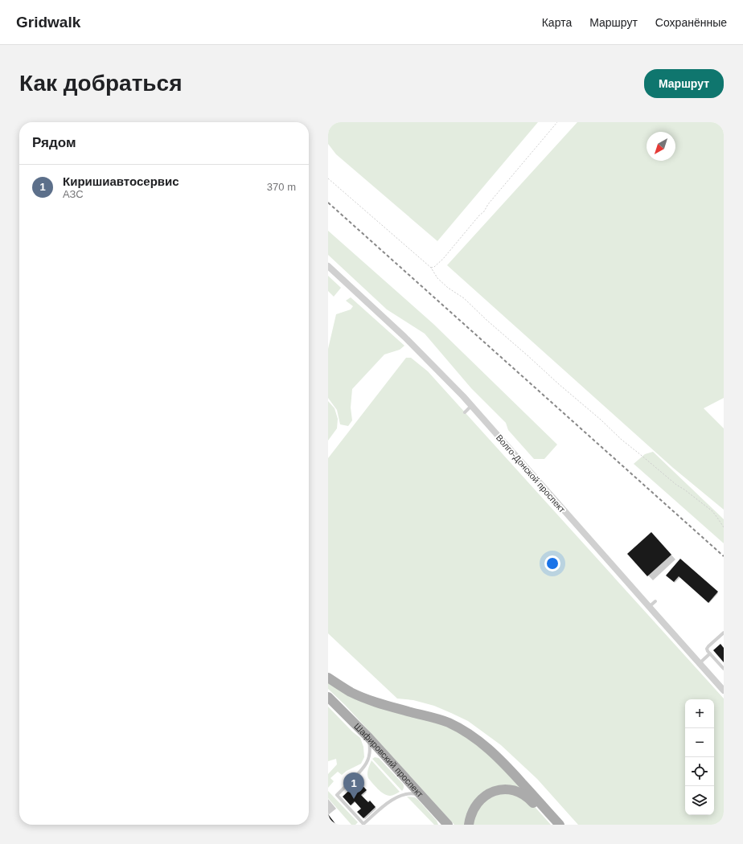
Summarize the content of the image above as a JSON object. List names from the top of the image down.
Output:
{
  "streets": {
    "main road": ["Шафировский проспект"],
    "street": ["Волго-Донской проспект"]
  },
  "north": "bottom left",
  "page": {
    "header": "Gridwalk",
    "nav": ["Карта", "Маршрут", "Сохранённые"],
    "buttons": "Маршрут",
    "title": "Как добраться",
    "heading": "Рядом",
    "list": [
      {
        "mark": "1",
        "name": "Киришиавтосервис",
        "note": "АЗС",
        "value": "370 m"
      }
    ],
    "map_buttons": ["+", "−"],
    "pins": "1"
  }
}
